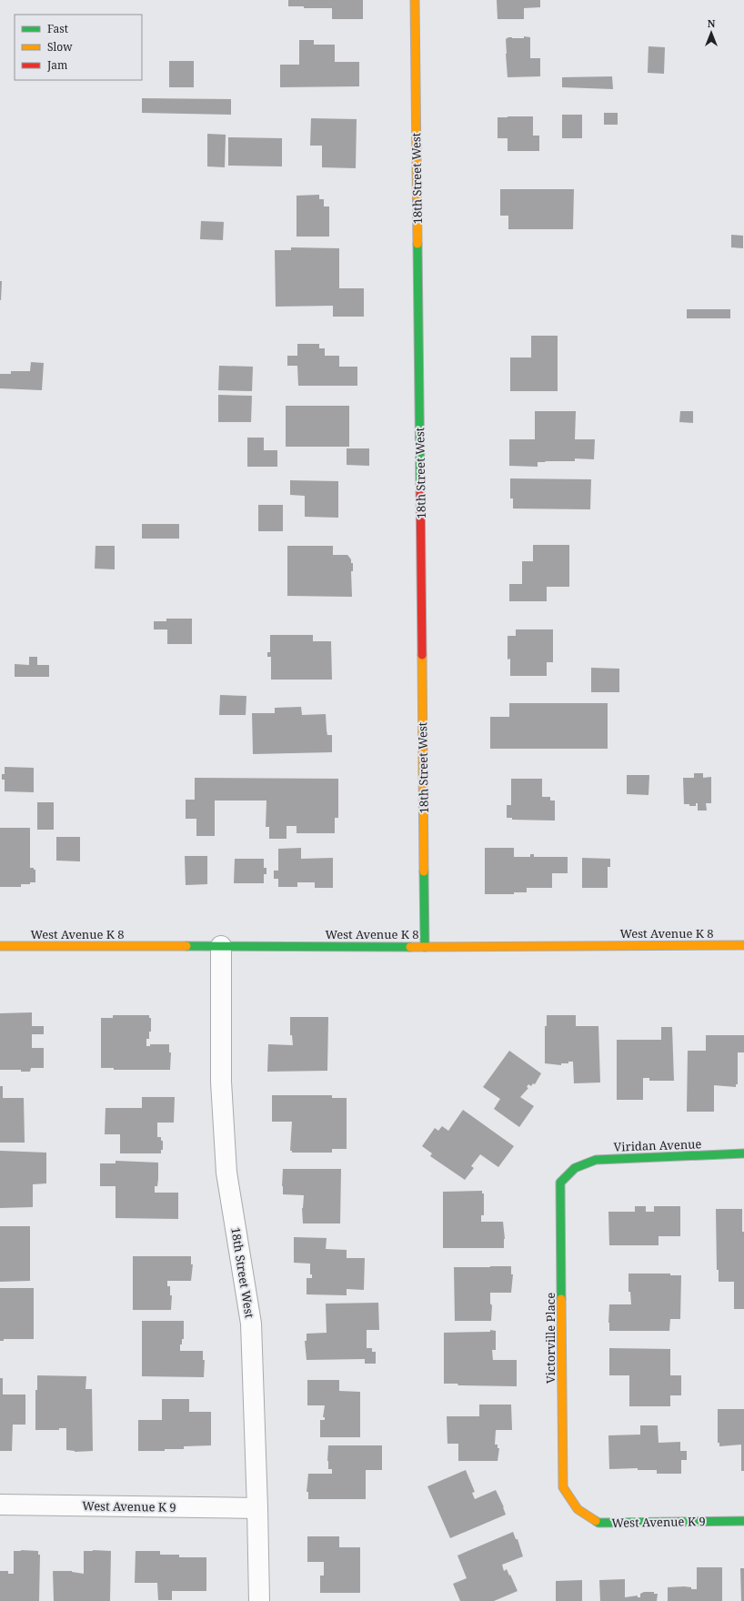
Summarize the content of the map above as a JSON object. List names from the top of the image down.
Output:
{
  "streets": {
    "street": [
      "18th Street West",
      "West Avenue K 8",
      "Viridan Avenue",
      "Victorville Place",
      "West Avenue K 9"
    ]
  },
  "crossings": [
    ["18th Street West", "West Avenue K 8"],
    ["18th Street West", "West Avenue K 9"],
    ["Viridan Avenue", "Victorville Place"],
    ["Victorville Place", "West Avenue K 9"]
  ],
  "legend": ["Fast", "Slow", "Jam"],
  "north": "top"
}
